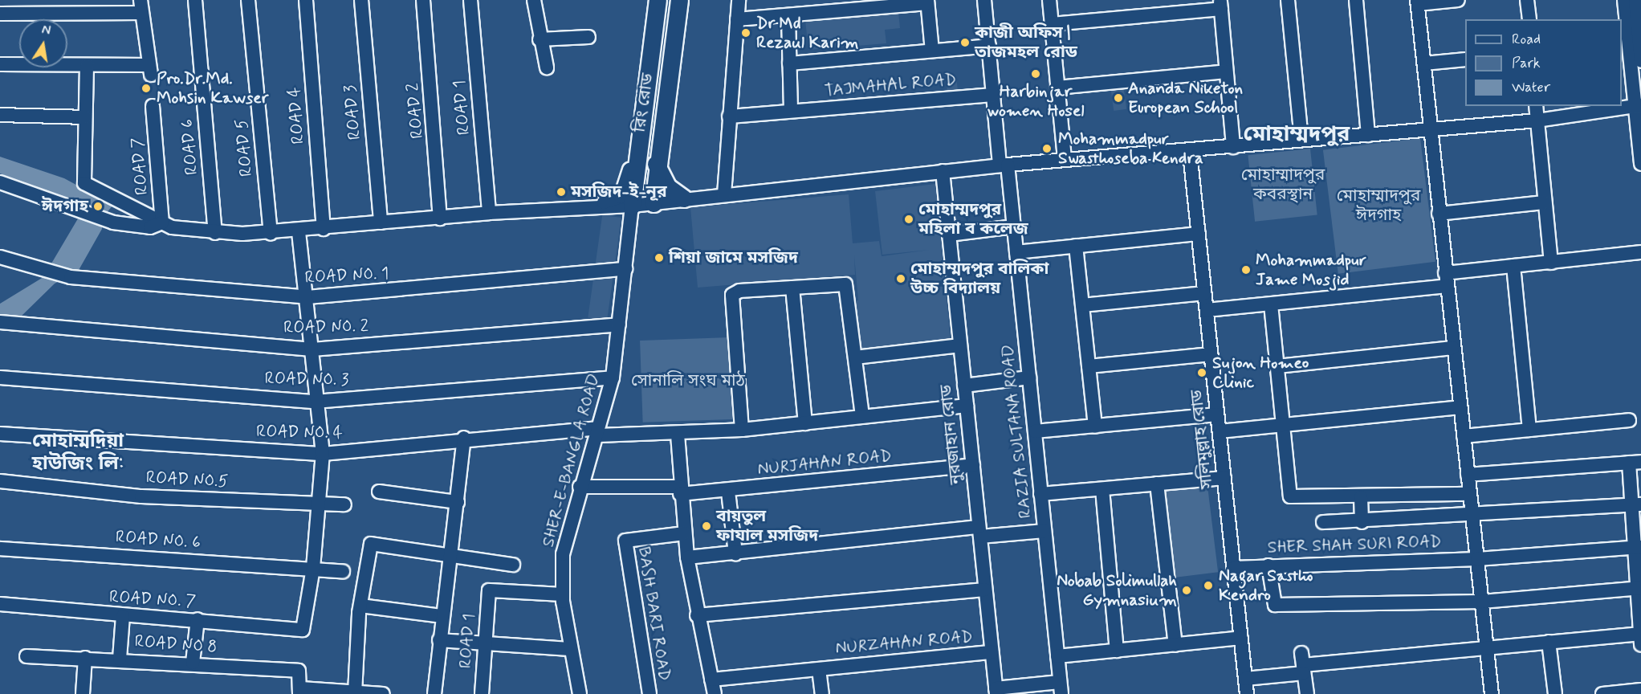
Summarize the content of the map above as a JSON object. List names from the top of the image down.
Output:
{
  "streets": {
    "main road": ["রিং রোড"],
    "street": [
      "TAJMAHAL ROAD",
      "ROAD 1",
      "ROAD 2",
      "ROAD 3",
      "ROAD 4",
      "ROAD 6",
      "ROAD 5",
      "ROAD 7",
      "ROAD NO. 1",
      "ROAD NO. 2",
      "ROAD NO. 3",
      "RAZIA SULTANA ROAD",
      "ROAD NO. 4",
      "নুরজাহান রোড",
      "সলিমুল্লাহ রোড",
      "SHER-E-BANGLA ROAD",
      "NURJAHAN ROAD",
      "ROAD NO.5",
      "ROAD NO. 6",
      "SHER SHAH SURI ROAD",
      "ROAD NO. 7",
      "BASH BARI ROAD",
      "NURZAHAN ROAD",
      "ROAD NO 8"
    ]
  },
  "crossings": [
    ["রিং রোড", "SHER-E-BANGLA ROAD"],
    ["ROAD 1", "SHER-E-BANGLA ROAD"],
    ["ROAD NO. 1", "SHER-E-BANGLA ROAD"],
    ["ROAD NO. 2", "SHER-E-BANGLA ROAD"],
    ["ROAD NO. 3", "SHER-E-BANGLA ROAD"],
    ["ROAD NO. 4", "SHER-E-BANGLA ROAD"],
    ["নুরজাহান রোড", "NURJAHAN ROAD"],
    ["নুরজাহান রোড", "NURZAHAN ROAD"],
    ["সলিমুল্লাহ রোড", "SHER SHAH SURI ROAD"],
    ["SHER-E-BANGLA ROAD", "NURJAHAN ROAD"],
    ["ROAD NO. 6", "ROAD NO. 7"]
  ],
  "districts": ["মোহাম্মদপুর", "মোহাম্মদিয়া হাউজিং লি:"],
  "parks": ["মোহাম্মাদপুর কবরস্থান", "মোহাম্মাদপুর ঈদগাহ", "সোনালি সংঘ মাঠ"],
  "places": [
    "Dr Md Rezaul Karim",
    "কাজী অফিস | তাজমহল রোড",
    "Harbinjar women Hosel",
    "Pro.Dr.Md. Mohsin Kawser",
    "Ananda Niketon European School",
    "Mohammadpur Swasthoseba Kendra",
    "মসজিদ-ই-নূর",
    "ঈদগাহ",
    "মোহাম্মদপুর মহিলা ব কলেজ",
    "শিয়া জামে মসজিদ",
    "Mohammadpur Jame Mosjid",
    "মোহাম্মদপুর বালিকা উচ্চ বিদ্যালয়",
    "Sujon Homeo Clinic",
    "বায়তুল ফাযাল মসজিদ",
    "Nagar Sastho Kendro",
    "Nobab Solimullah Gymnasium"
  ],
  "legend": ["Road", "Park", "Water"],
  "north": "top"
}
